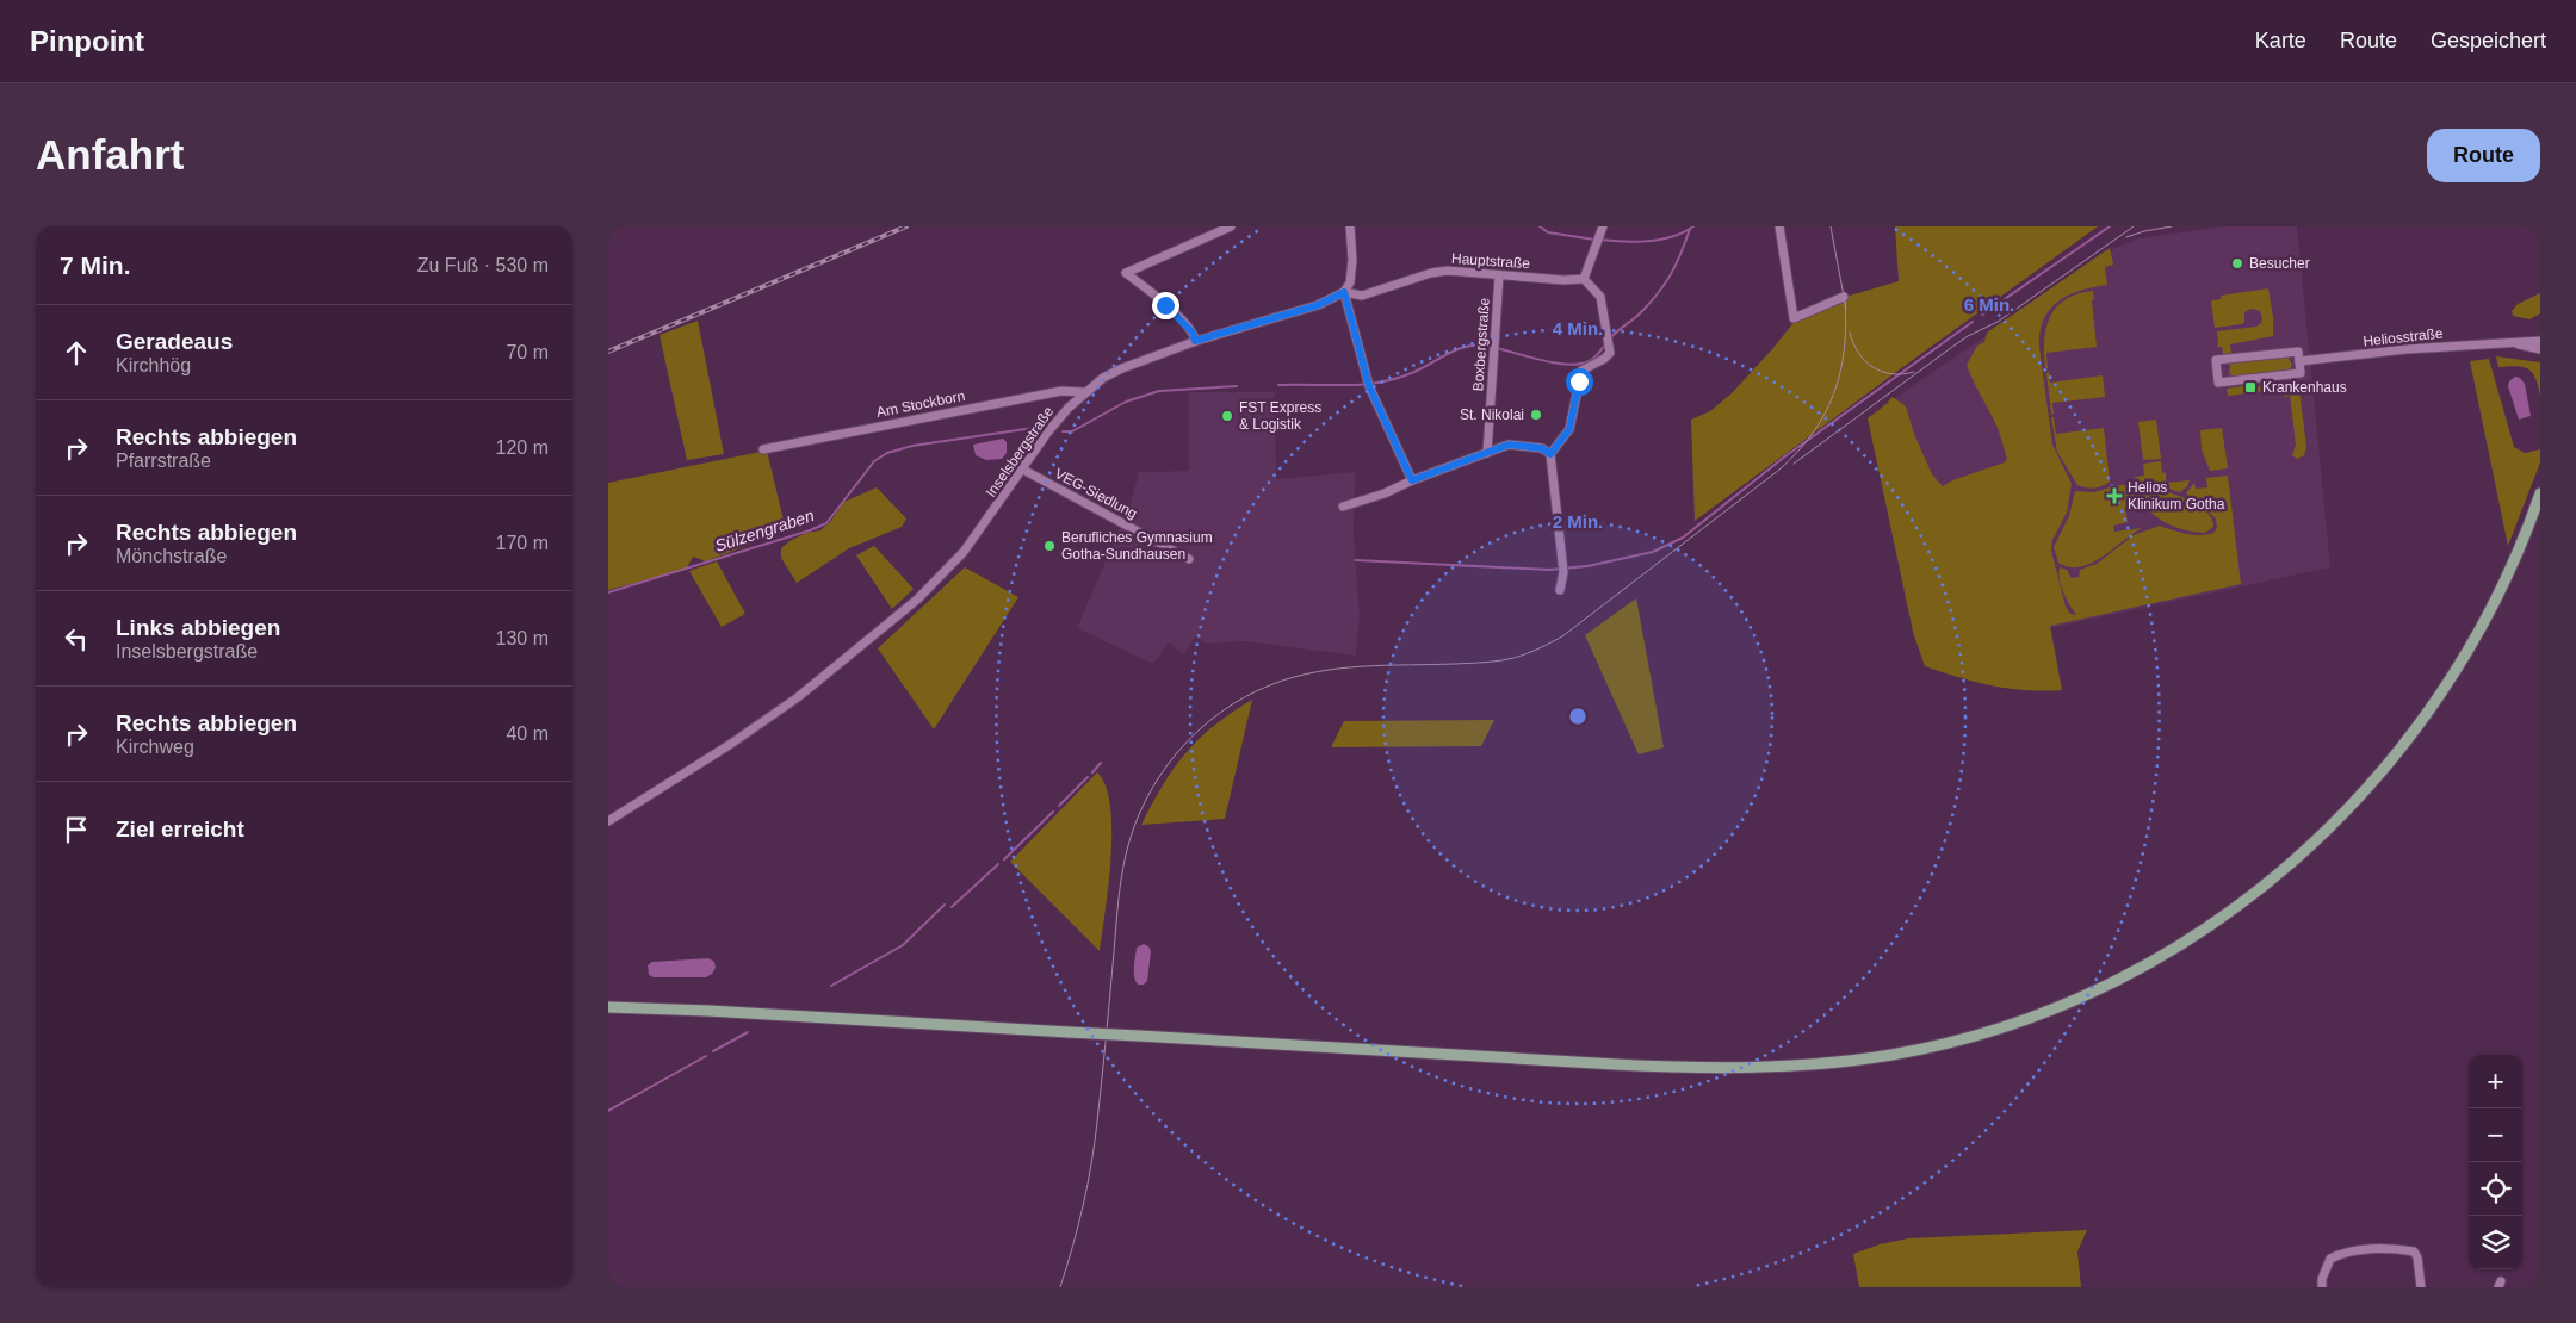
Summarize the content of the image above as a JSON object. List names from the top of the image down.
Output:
{
  "streets": {
    "street": [
      "Hauptstraße",
      "Heliosstraße",
      "Boxbergstraße",
      "Am Stockborn",
      "Inselsbergstraße",
      "VEG-Siedlung"
    ]
  },
  "crossings": [
    ["Hauptstraße", "Boxbergstraße"],
    ["Hauptstraße", "Inselsbergstraße"],
    ["Am Stockborn", "Inselsbergstraße"],
    ["Inselsbergstraße", "VEG-Siedlung"]
  ],
  "water": ["Sülzengraben"],
  "places": {
    "other": [
      "Besucher",
      "St. Nikolai",
      "FST Express & Logistik",
      "Berufliches Gymnasium Gotha-Sundhausen"
    ],
    "transit": ["Krankenhaus"],
    "health": ["Helios Klinikum Gotha"]
  },
  "page": {
    "header": "Pinpoint",
    "nav": ["Karte", "Route", "Gespeichert"],
    "buttons": "Route",
    "title": "Anfahrt",
    "heading": ["7 Min.", "Zu Fuß · 530 m"],
    "list": [
      ["Geradeaus", "Kirchhög", "70 m"],
      ["Rechts abbiegen", "Pfarrstraße", "120 m"],
      ["Rechts abbiegen", "Mönchstraße", "170 m"],
      ["Links abbiegen", "Inselsbergstraße", "130 m"],
      ["Rechts abbiegen", "Kirchweg", "40 m"],
      "Ziel erreicht"
    ],
    "map_buttons": ["+", "−"]
  },
  "rings": ["6 Min.", "4 Min.", "2 Min."]
}
